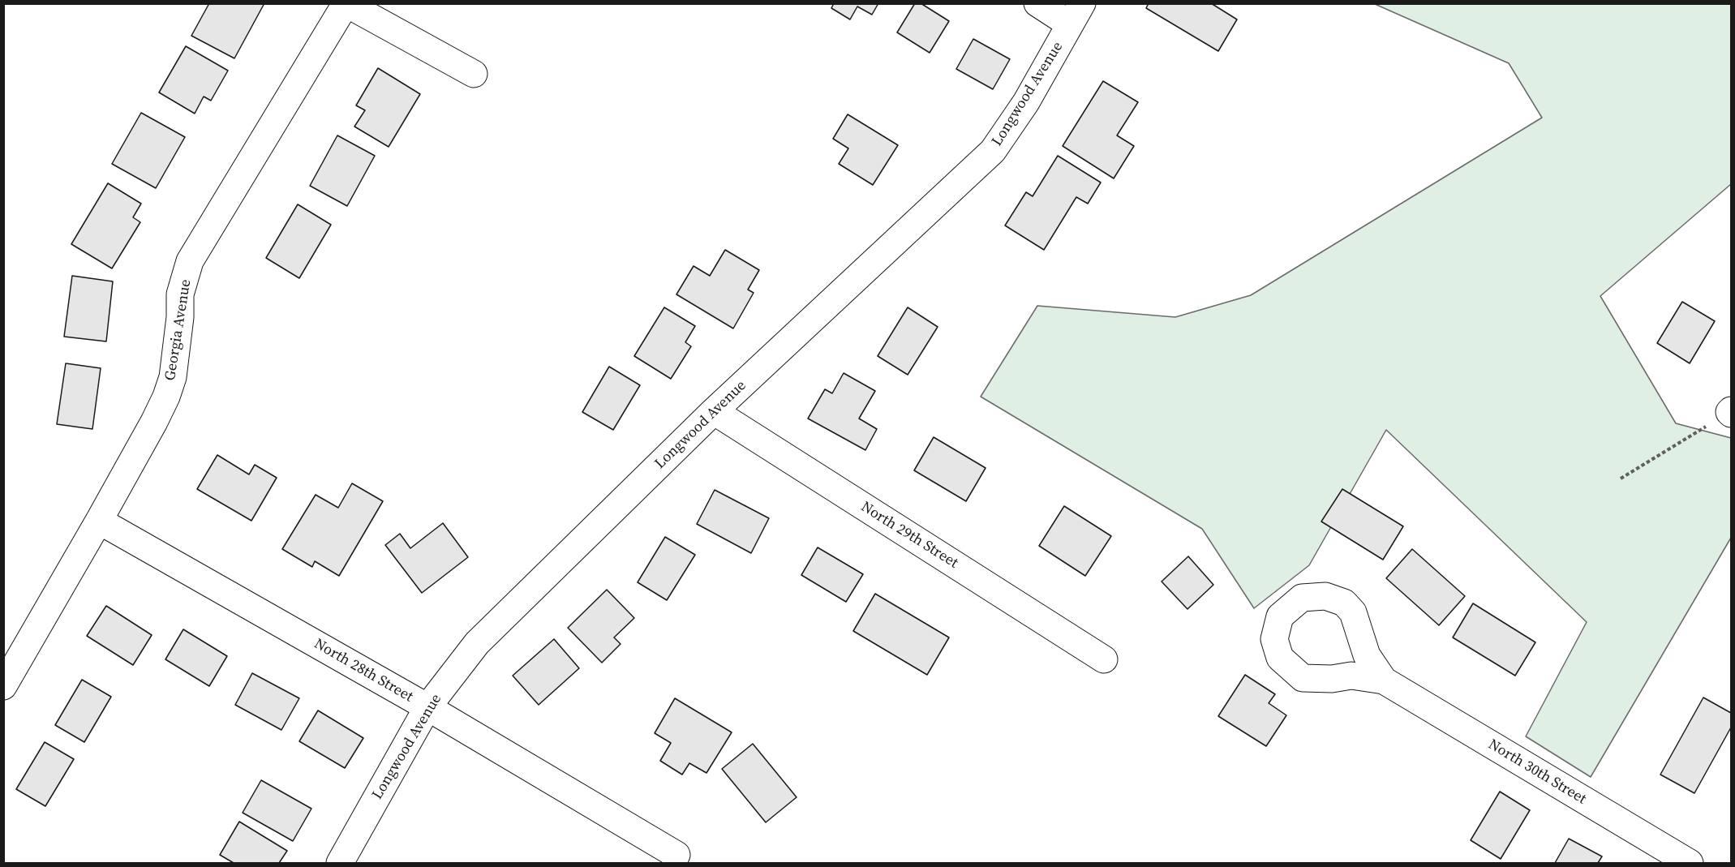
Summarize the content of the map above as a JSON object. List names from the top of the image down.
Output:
{
  "streets": {
    "street": [
      "Longwood Avenue",
      "Georgia Avenue",
      "North 29th Street",
      "North 28th Street",
      "North 30th Street"
    ]
  },
  "crossings": [
    ["Longwood Avenue", "North 29th Street"],
    ["Longwood Avenue", "North 28th Street"],
    ["Georgia Avenue", "North 28th Street"]
  ]
}
